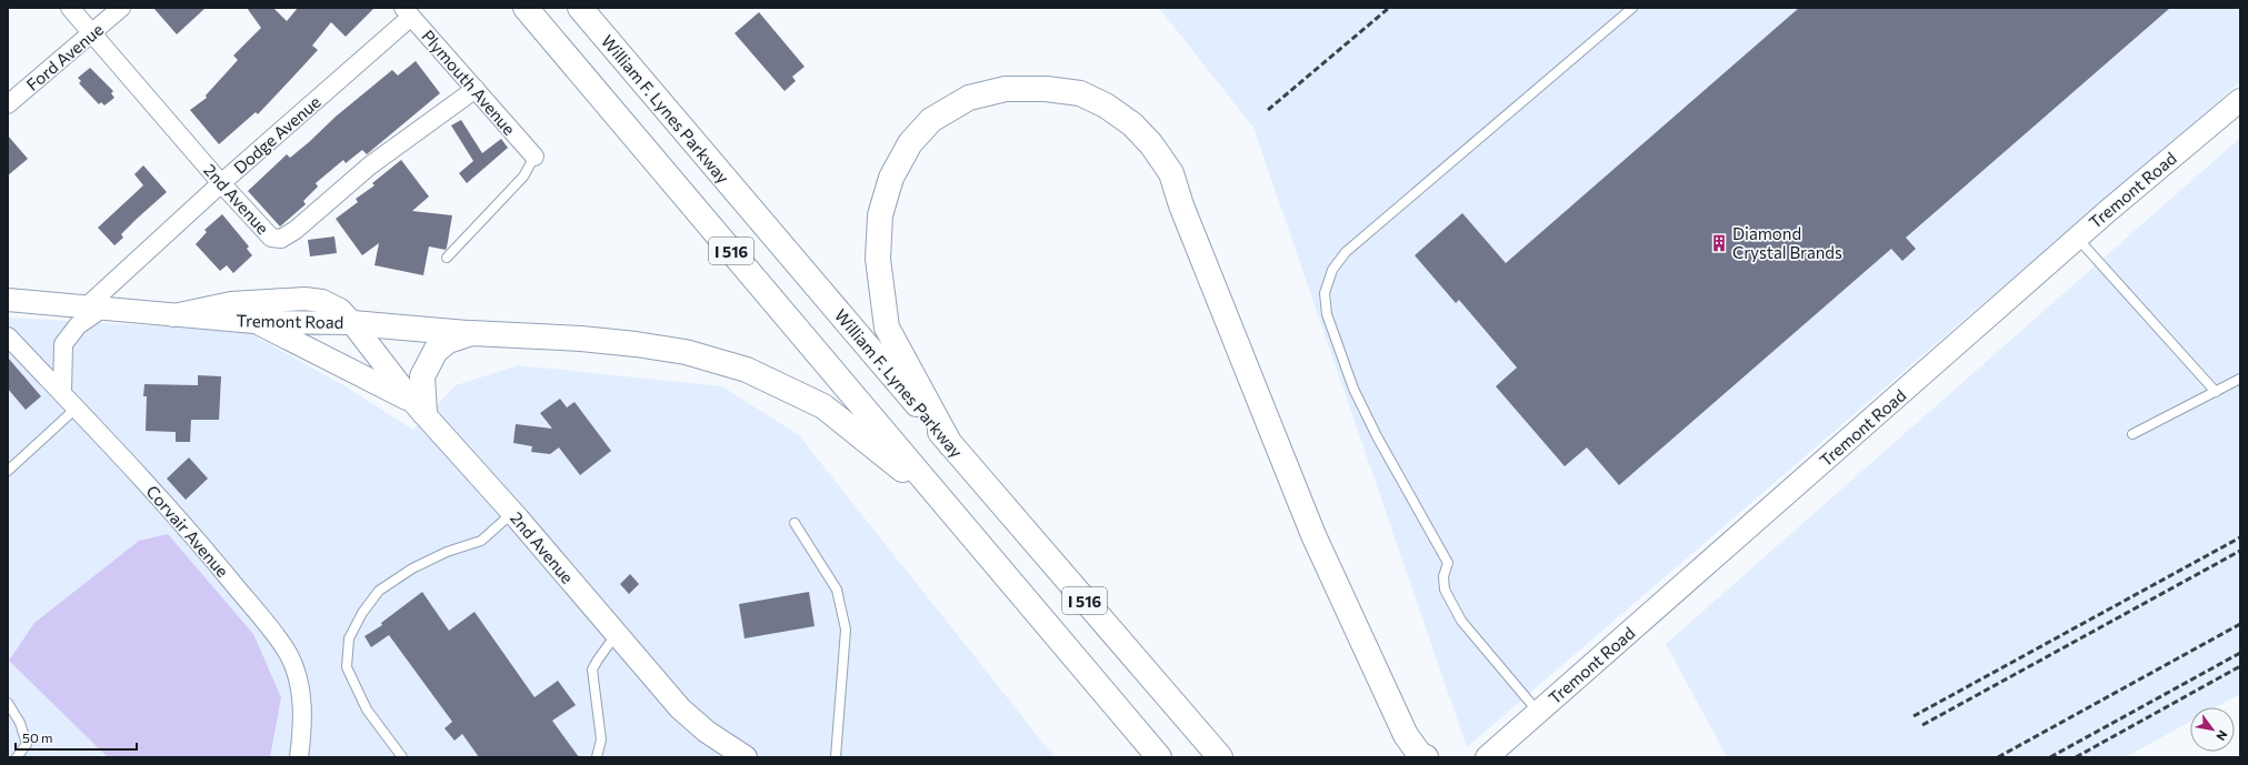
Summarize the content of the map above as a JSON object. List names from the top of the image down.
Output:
{
  "streets": {
    "highway": ["William F. Lynes Parkway", "I 516"],
    "street": [
      "Ford Avenue",
      "Plymouth Avenue",
      "Dodge Avenue",
      "Tremont Road",
      "2nd Avenue",
      "Corvair Avenue"
    ]
  },
  "crossings": [
    ["Ford Avenue", "2nd Avenue"],
    ["Plymouth Avenue", "Dodge Avenue"],
    ["Plymouth Avenue", "2nd Avenue"],
    ["Dodge Avenue", "Tremont Road"],
    ["Dodge Avenue", "2nd Avenue"],
    ["Dodge Avenue", "Corvair Avenue"],
    ["Tremont Road", "2nd Avenue"]
  ],
  "places": {
    "building": ["Diamond Crystal Brands"]
  },
  "scale_bar": "50 m",
  "north": "bottom right"
}
